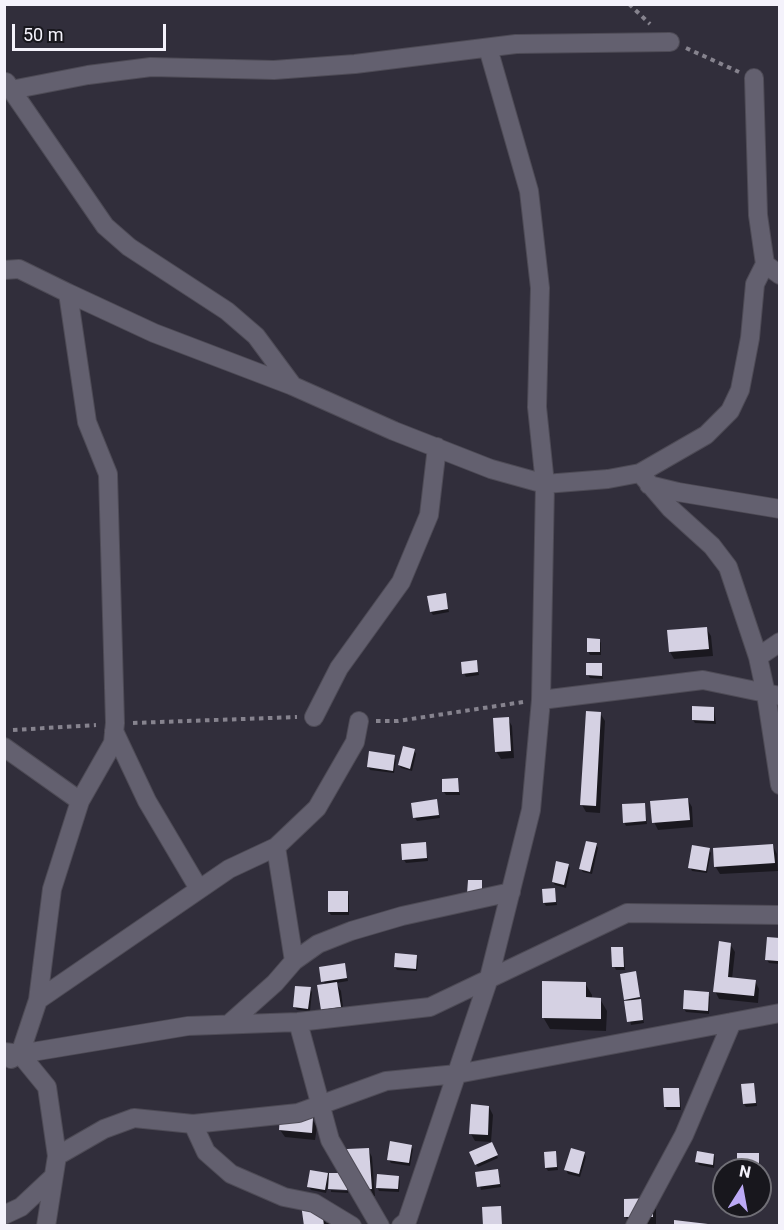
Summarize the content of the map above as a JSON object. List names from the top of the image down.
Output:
{
  "scale_bar": "50 m",
  "north": "top"
}
